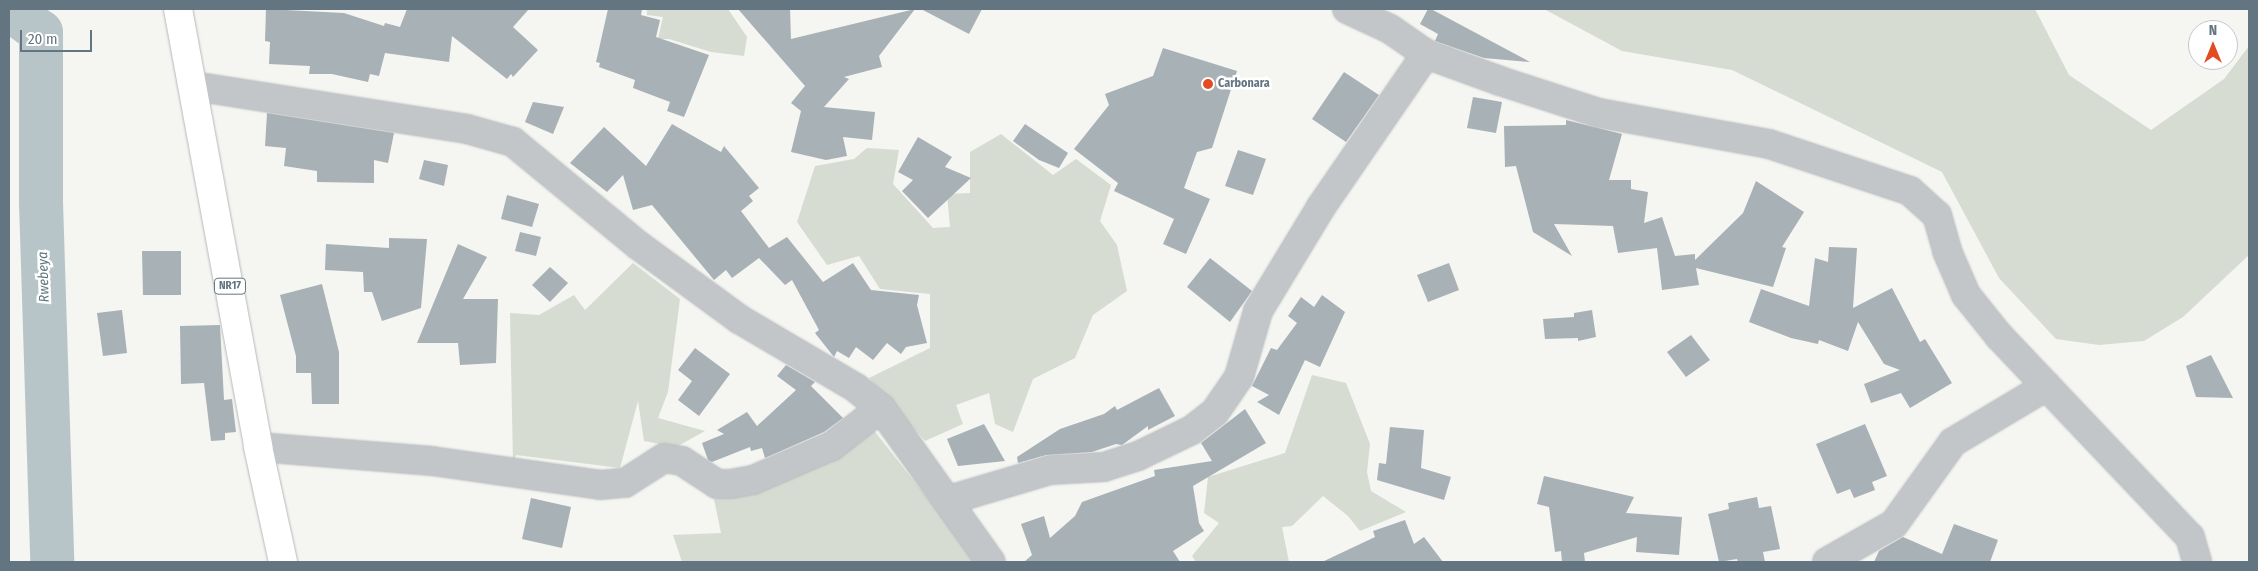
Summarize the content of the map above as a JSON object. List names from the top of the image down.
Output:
{
  "streets": {
    "main road": ["NR17"]
  },
  "water": ["Rwebeya"],
  "places": ["Carbonara"],
  "scale_bar": "20 m",
  "north": "top"
}
